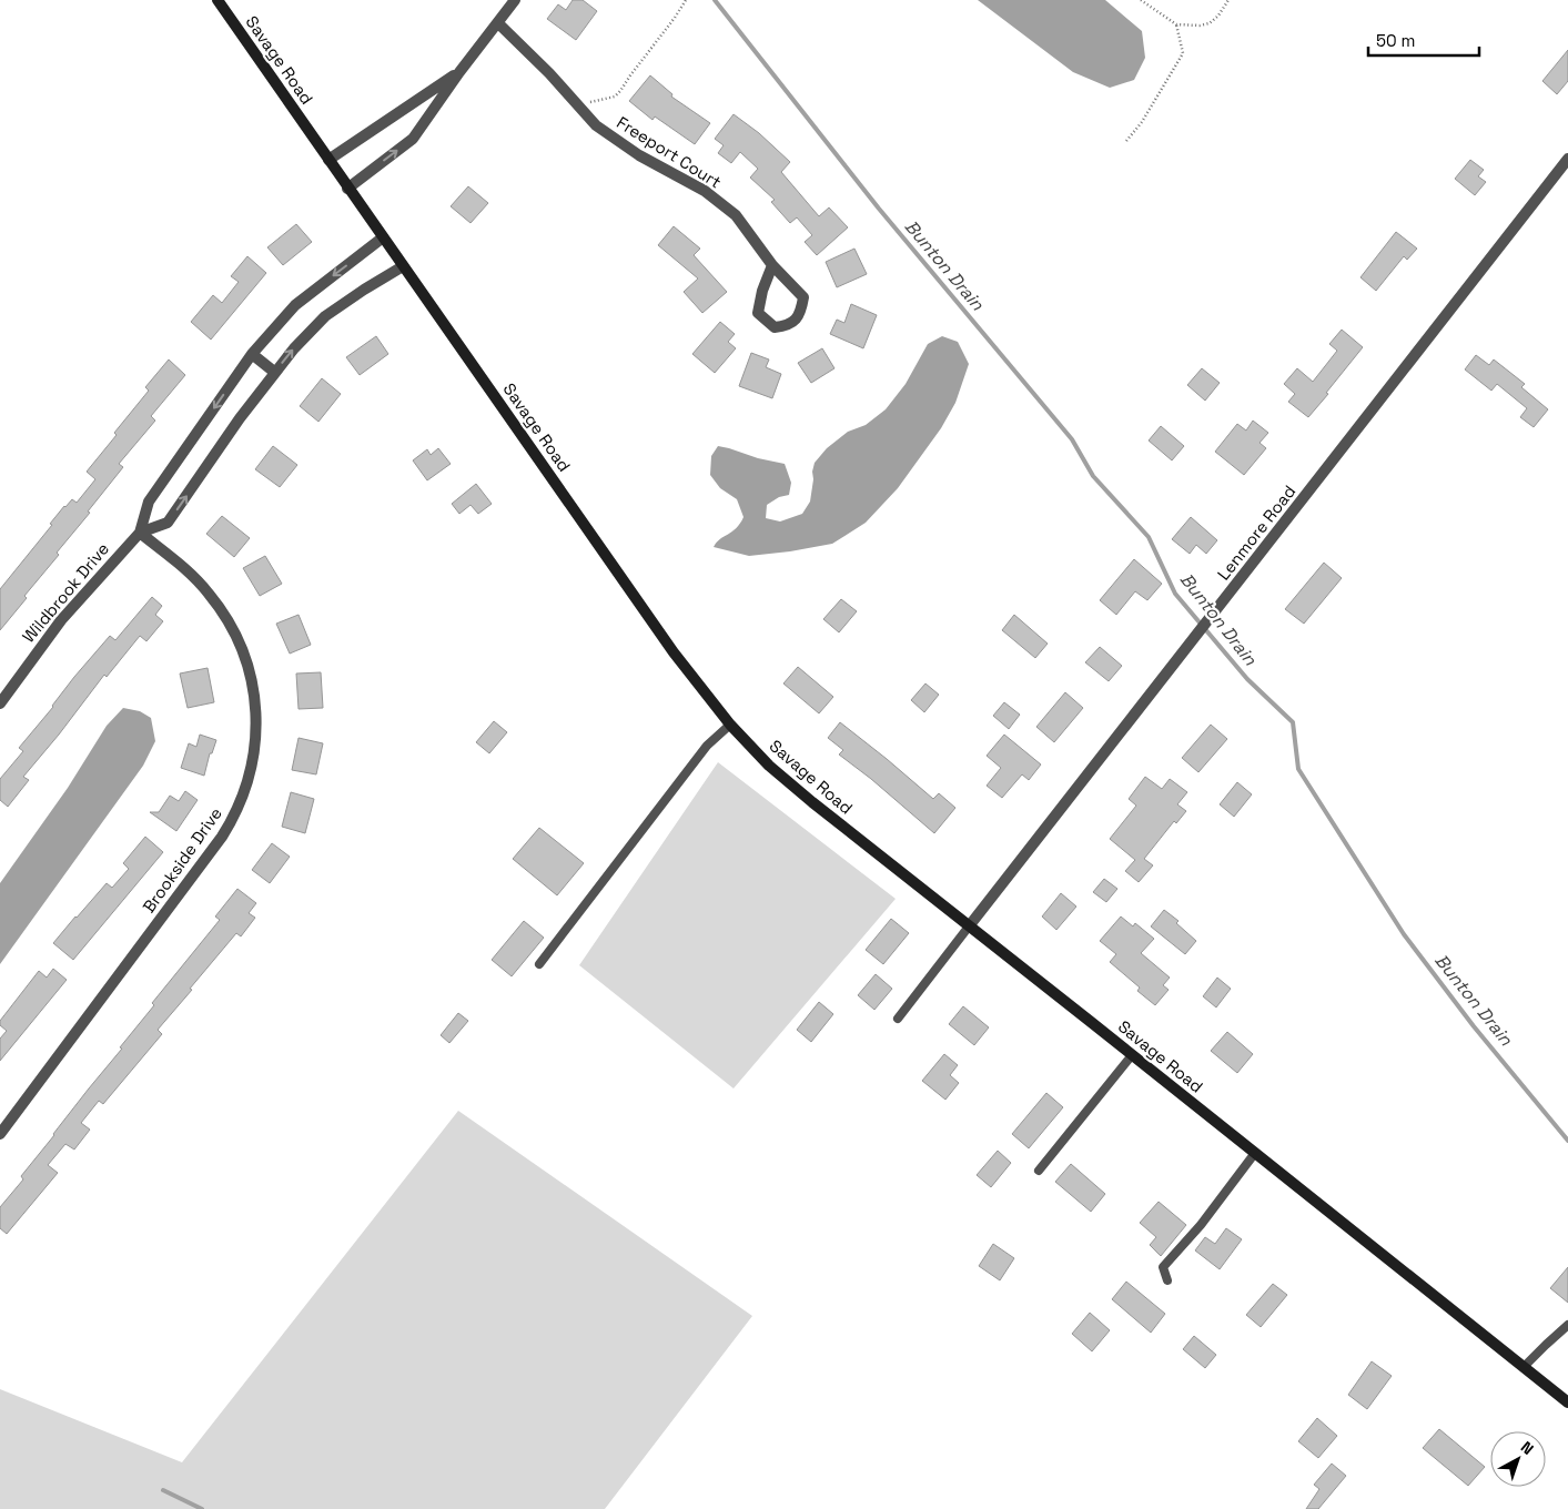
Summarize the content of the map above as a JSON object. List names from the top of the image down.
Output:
{
  "streets": {
    "street": [
      "Savage Road",
      "Freeport Court",
      "Lenmore Road",
      "Wildbrook Drive",
      "Brookside Drive"
    ]
  },
  "crossings": [
    ["Savage Road", "Lenmore Road"],
    ["Savage Road", "Wildbrook Drive"],
    ["Wildbrook Drive", "Brookside Drive"]
  ],
  "water": ["Bunton Drain"],
  "scale_bar": "50 m",
  "north": "top right"
}
